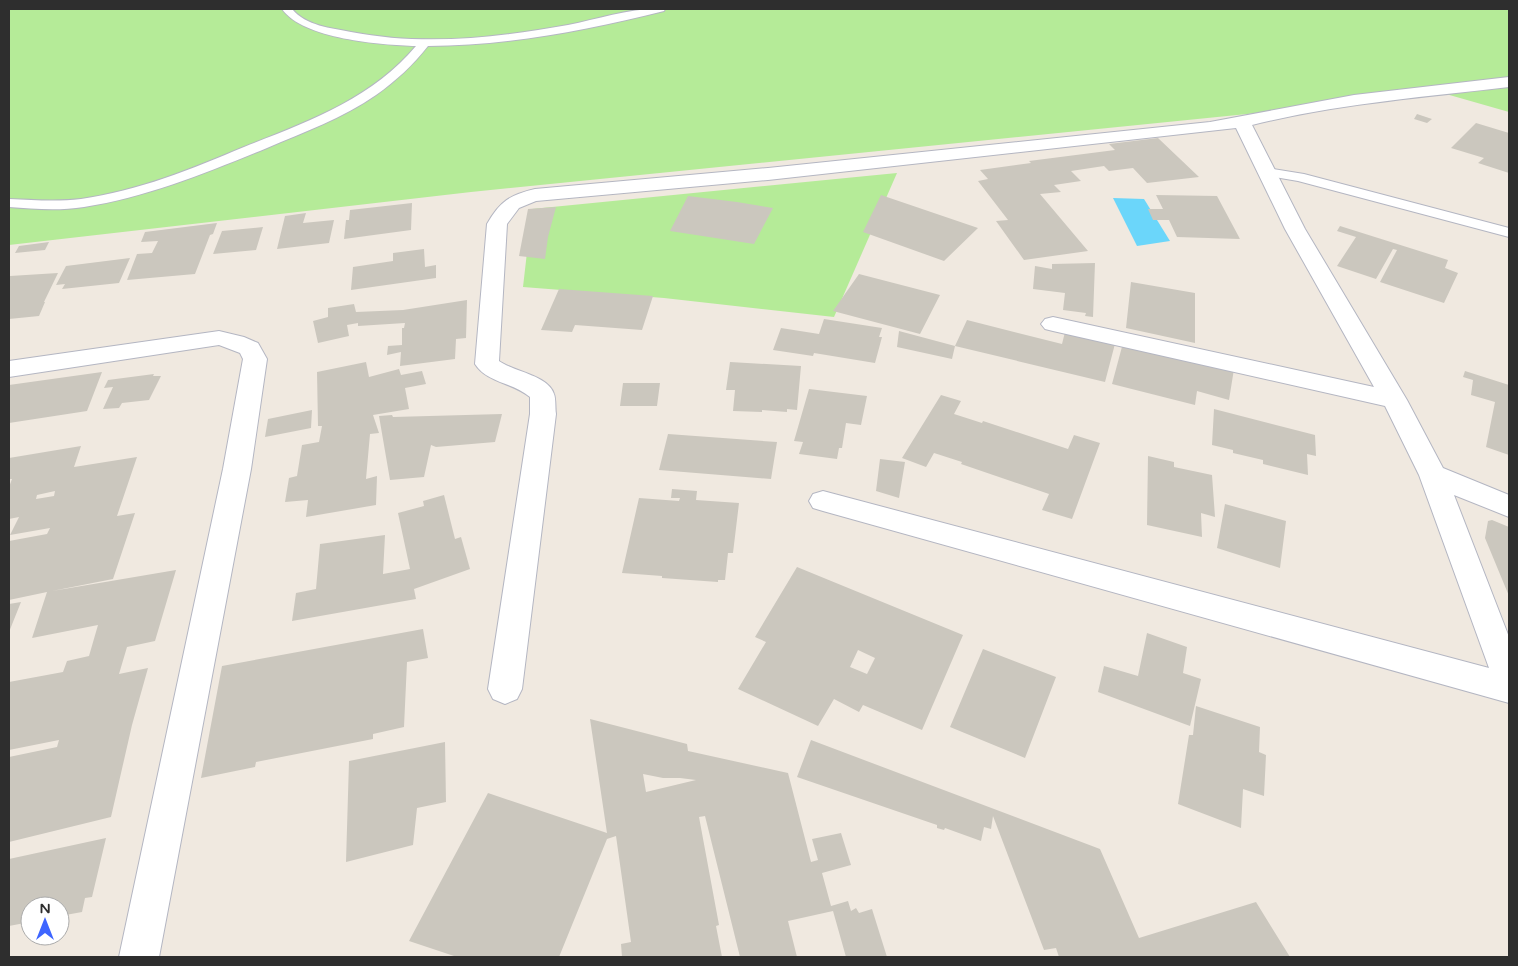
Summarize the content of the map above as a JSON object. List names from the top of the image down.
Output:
{
  "north": "top"
}
